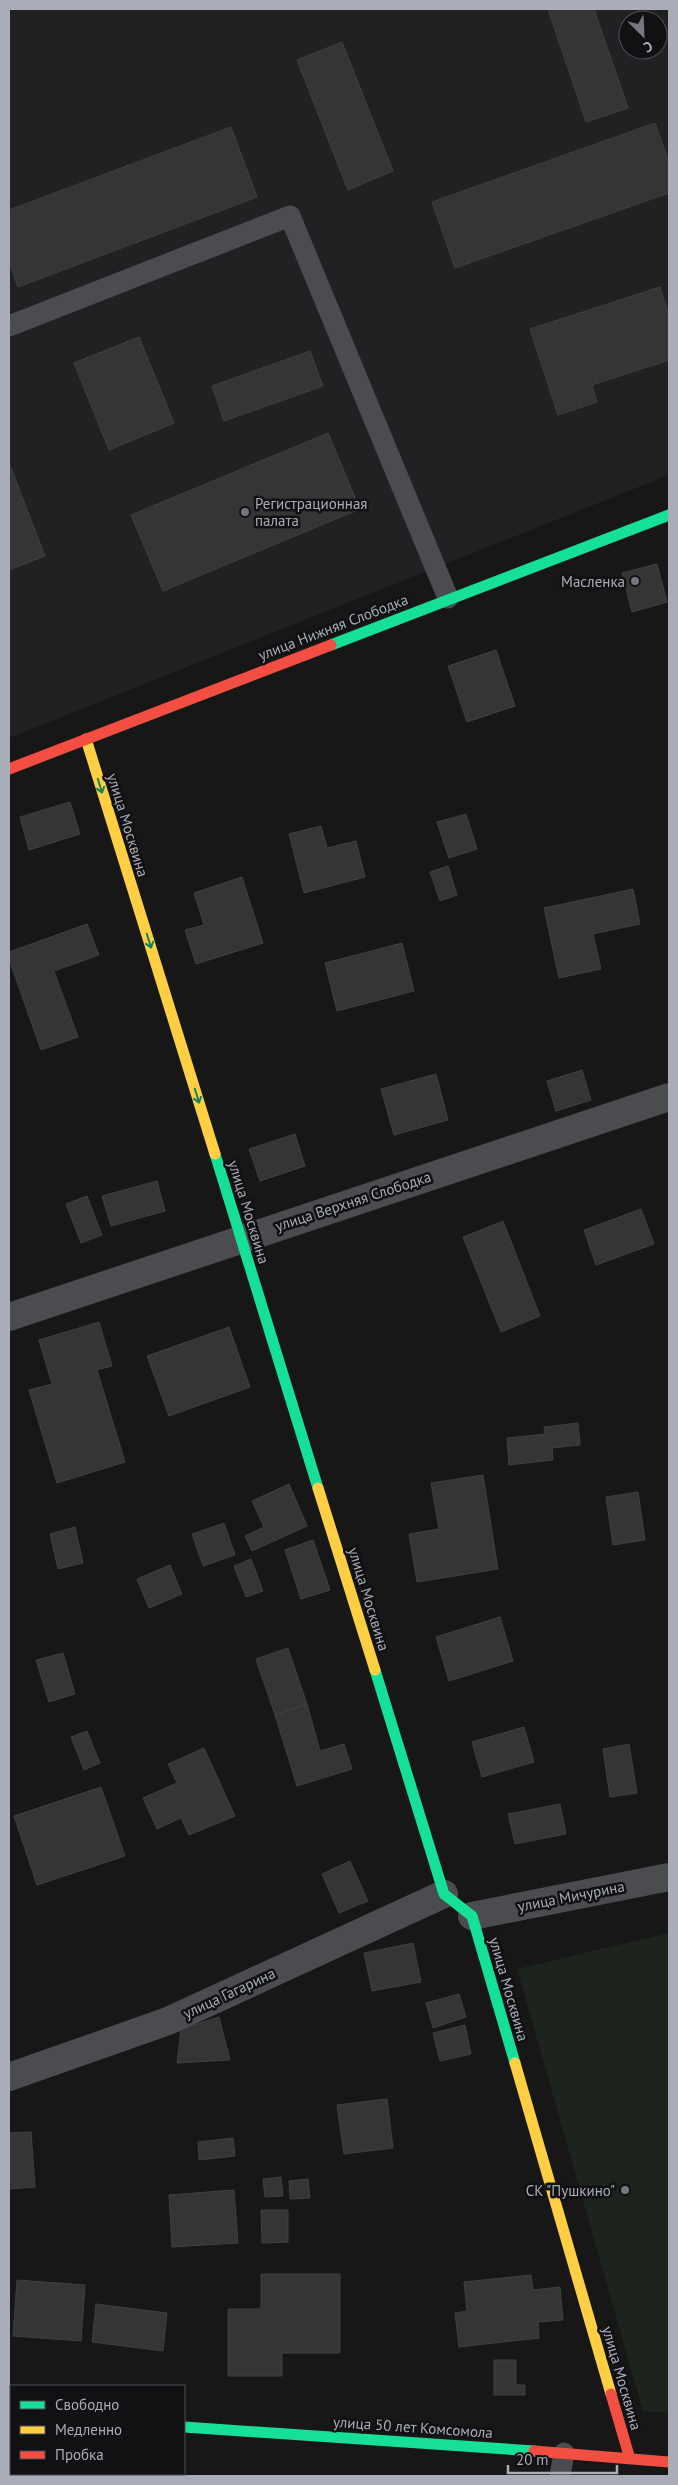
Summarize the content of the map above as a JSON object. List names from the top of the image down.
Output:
{
  "streets": {
    "street": [
      "улица Нижняя Слободка",
      "улица Москвина",
      "улица Верхняя Слободка",
      "улица Мичурина",
      "улица Гагарина",
      "улица 50 лет Комсомола"
    ]
  },
  "crossings": [
    ["улица Нижняя Слободка", "улица Москвина"],
    ["улица Москвина", "улица Верхняя Слободка"],
    ["улица Москвина", "улица Мичурина"],
    ["улица Москвина", "улица Гагарина"],
    ["улица Москвина", "улица 50 лет Комсомола"]
  ],
  "places": ["Регистрационная палата", "Масленка", "СК \"Пушкино\""],
  "legend": ["Свободно", "Медленно", "Пробка"],
  "scale_bar": "20 m",
  "north": "bottom right"
}
